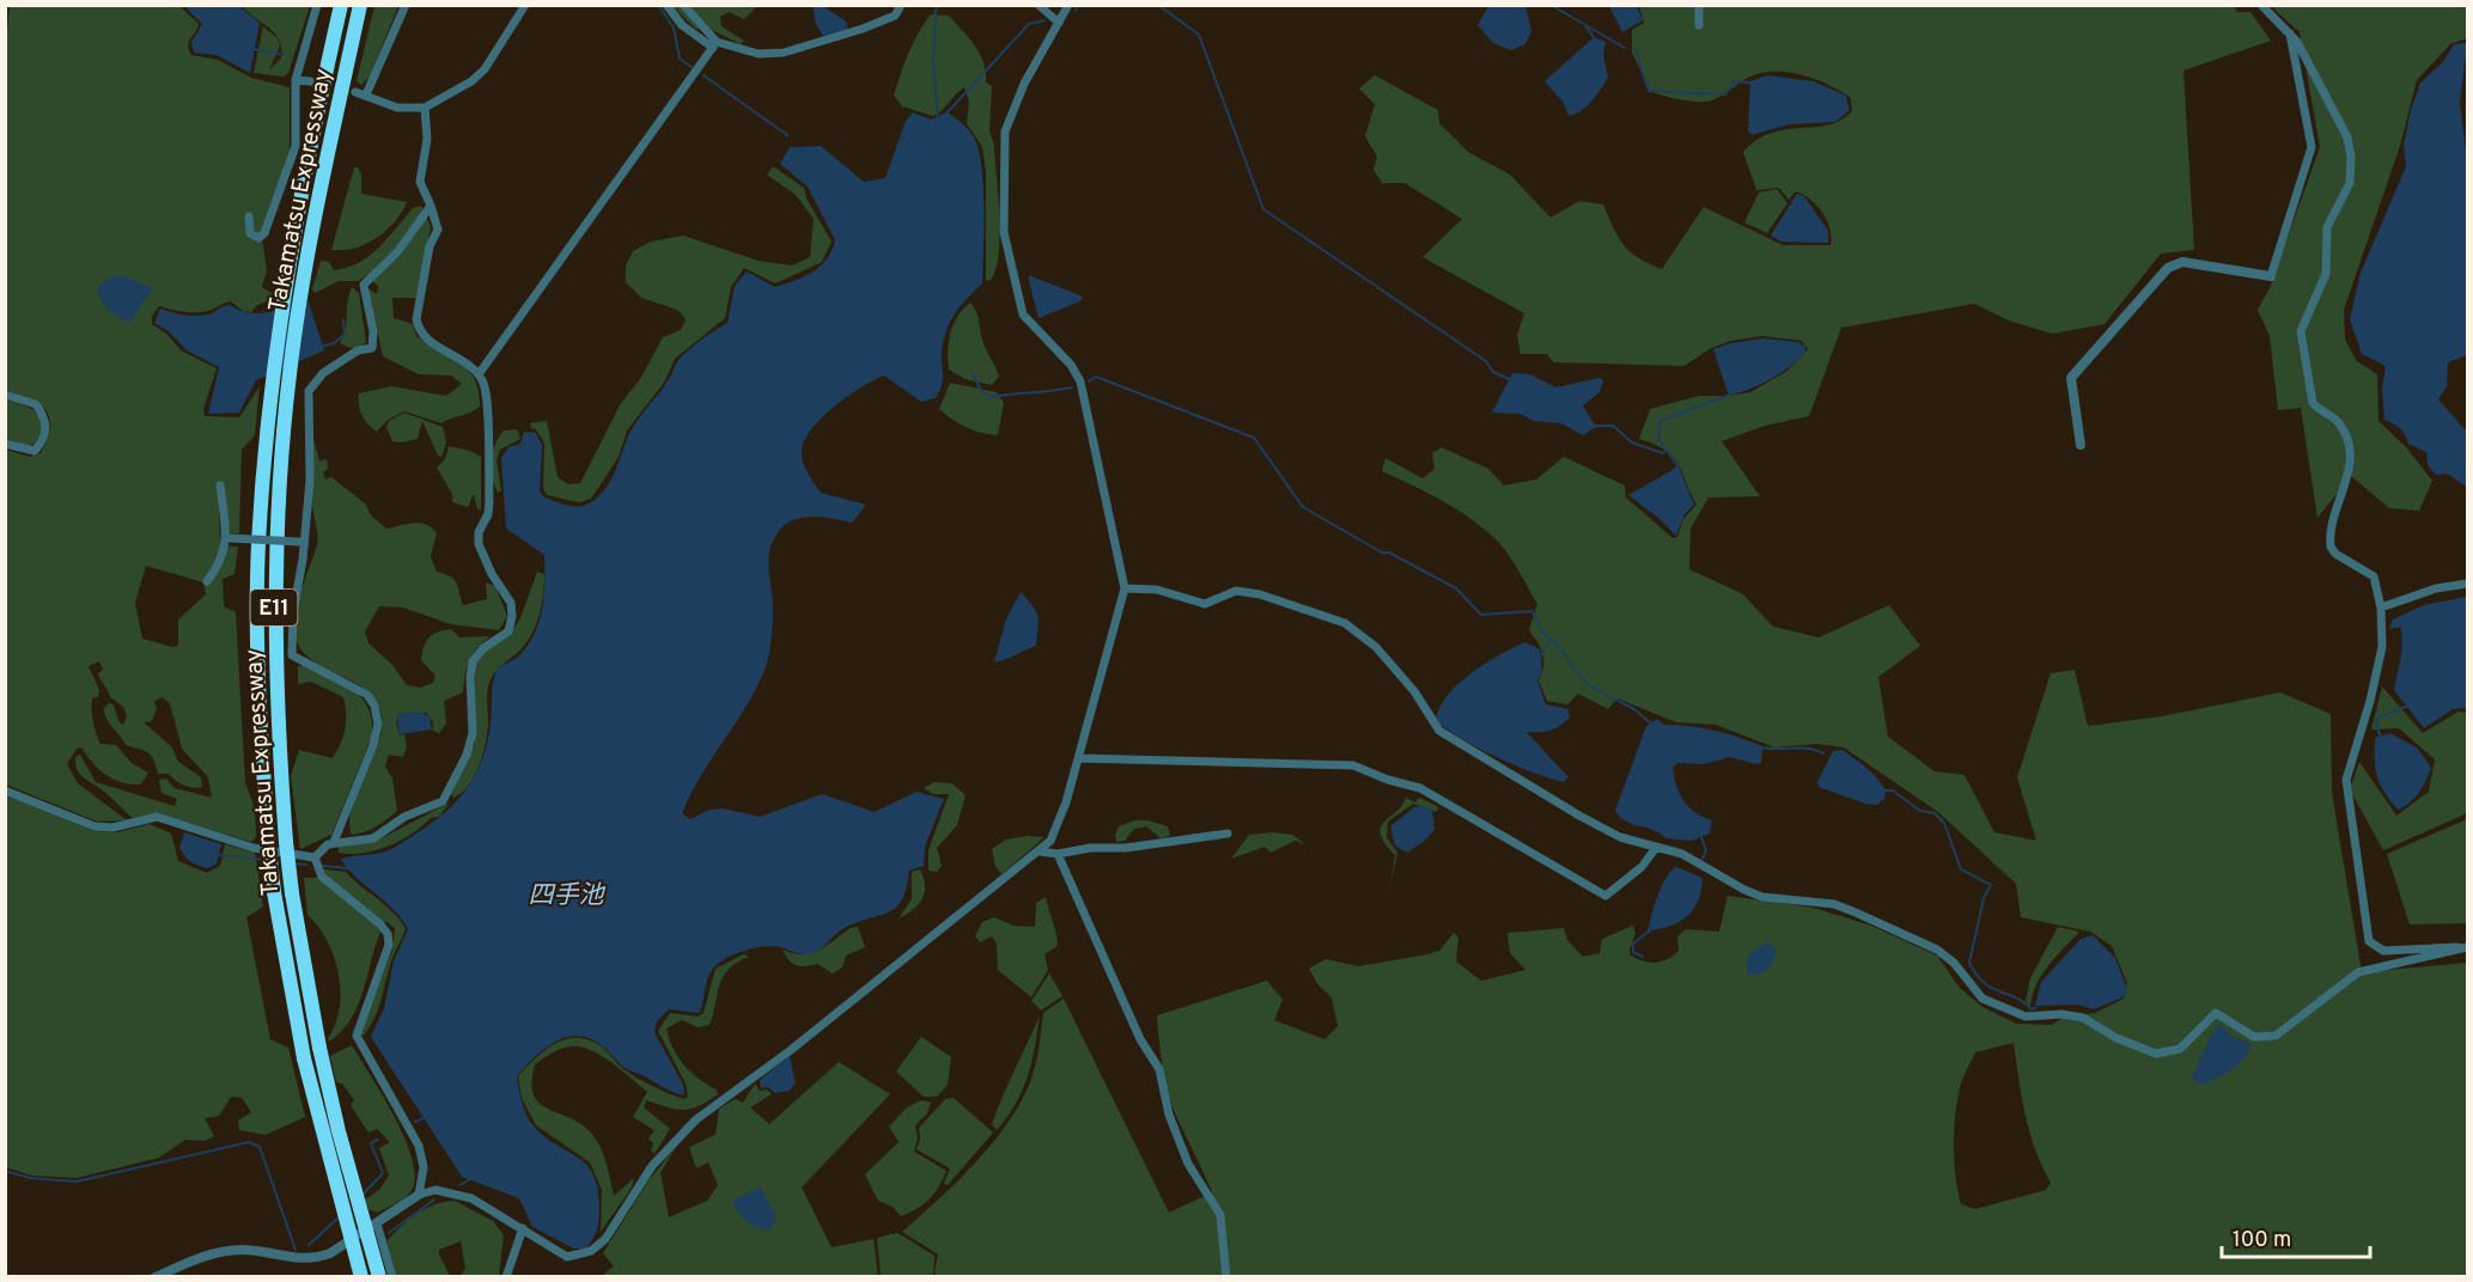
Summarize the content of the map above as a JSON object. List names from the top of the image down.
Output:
{
  "streets": {
    "highway": ["Takamatsu Expressway", "E11"]
  },
  "water": ["四手池"],
  "scale_bar": "100 m"
}
